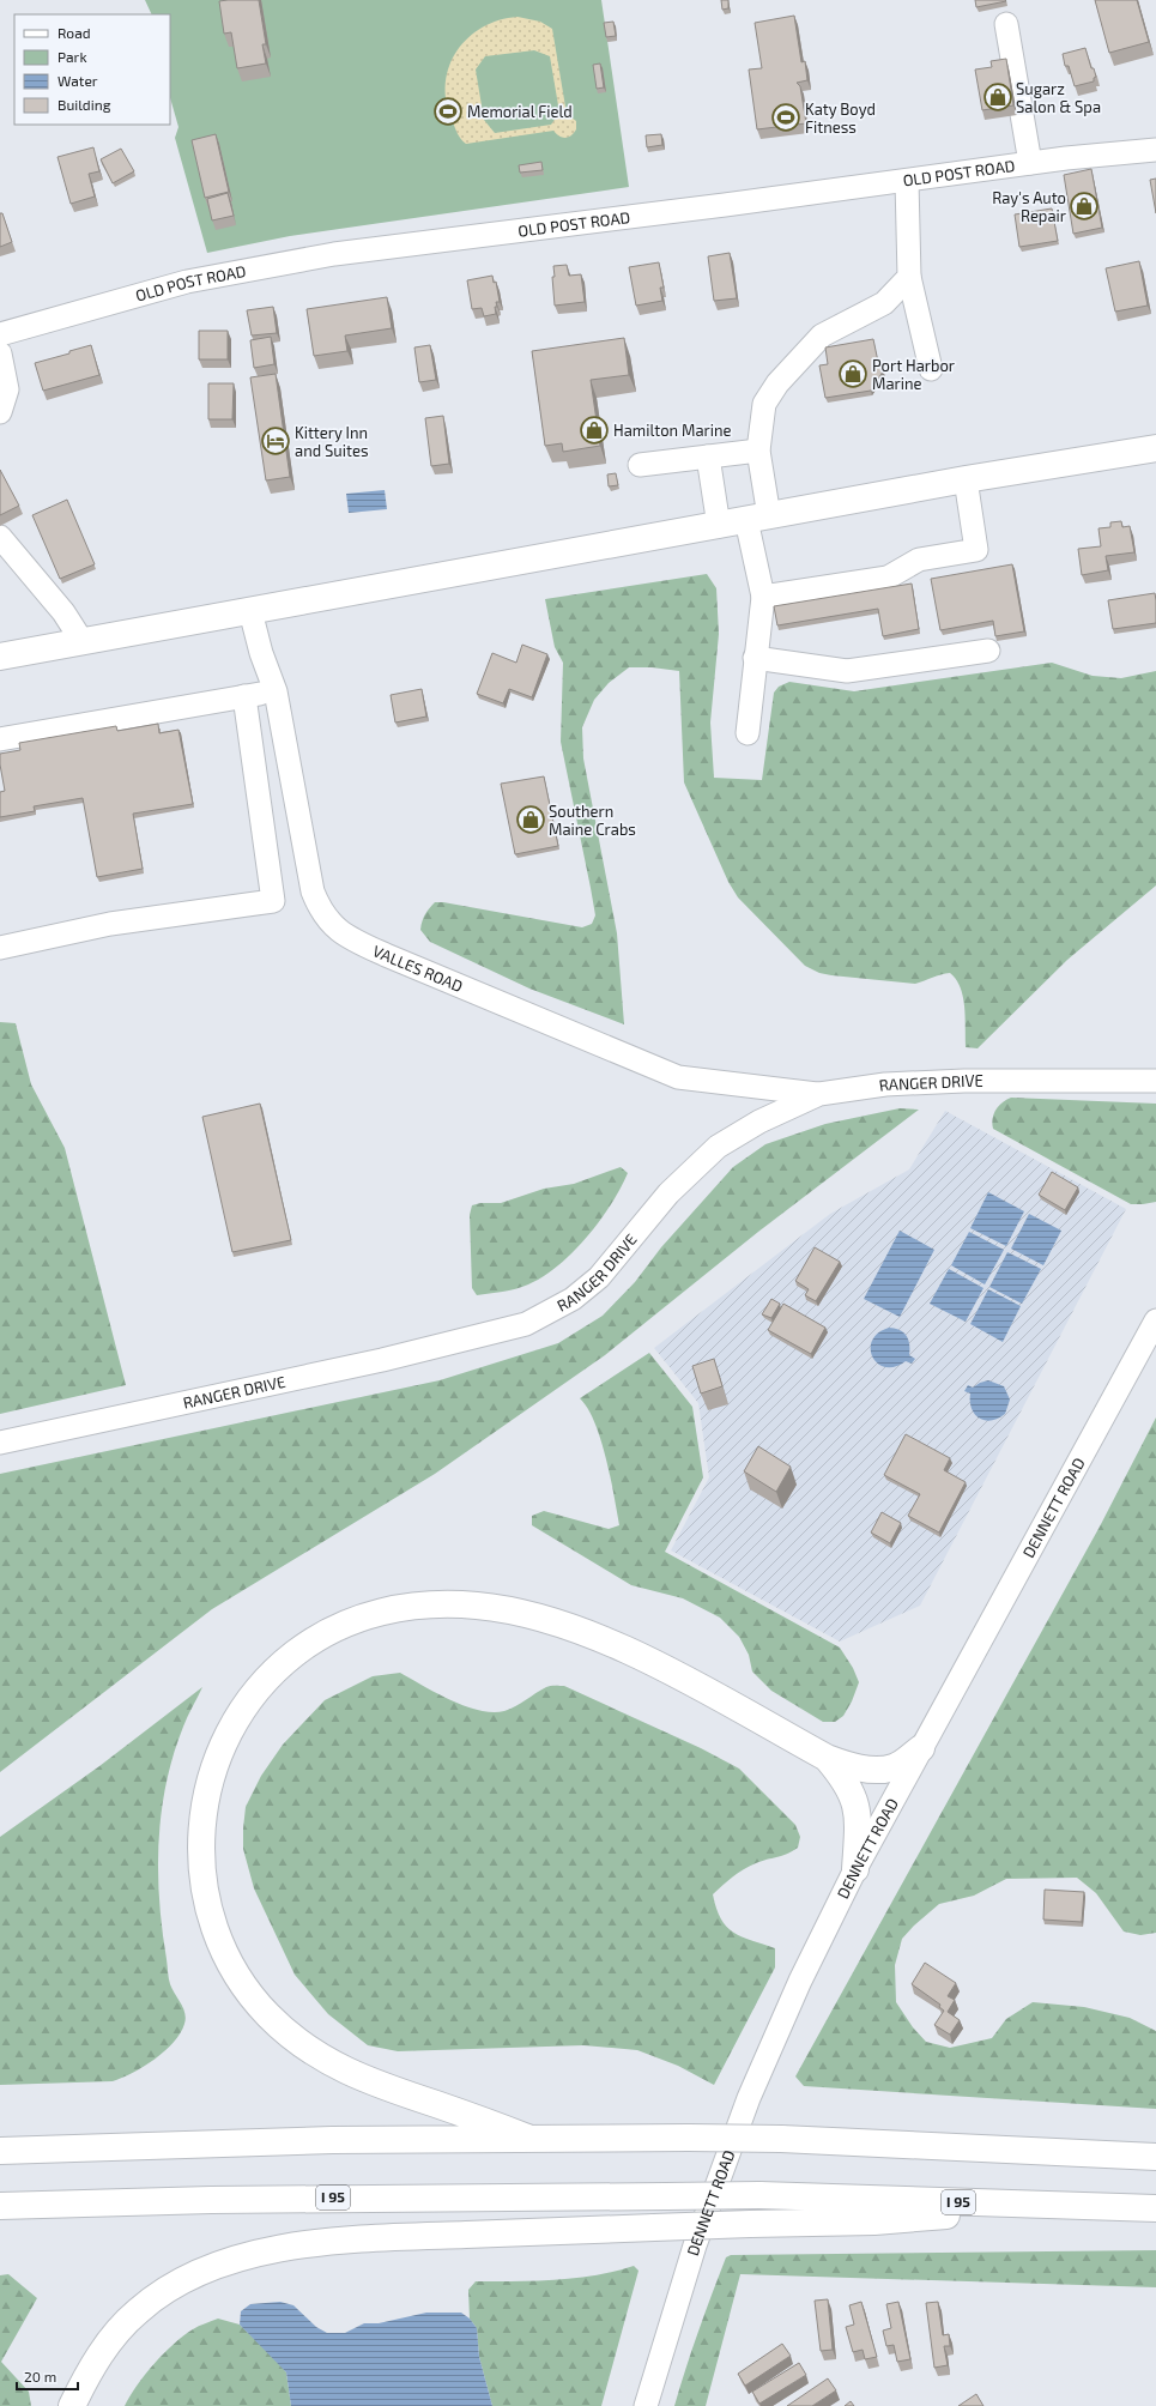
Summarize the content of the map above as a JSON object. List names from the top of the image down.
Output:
{
  "streets": {
    "main road": ["I 95"],
    "street": [
      "OLD POST ROAD",
      "VALLES ROAD",
      "RANGER DRIVE",
      "DENNETT ROAD"
    ]
  },
  "crossings": [
    ["VALLES ROAD", "RANGER DRIVE"]
  ],
  "places": {
    "shop": [
      "Sugarz Salon & Spa",
      "Ray's Auto Repair",
      "Port Harbor Marine",
      "Hamilton Marine",
      "Southern Maine Crabs"
    ],
    "sports": ["Memorial Field", "Katy Boyd Fitness"],
    "hotel": ["Kittery Inn and Suites"]
  },
  "legend": [
    "Road",
    "Park",
    "Water",
    "Building"
  ],
  "scale_bar": "20 m"
}
